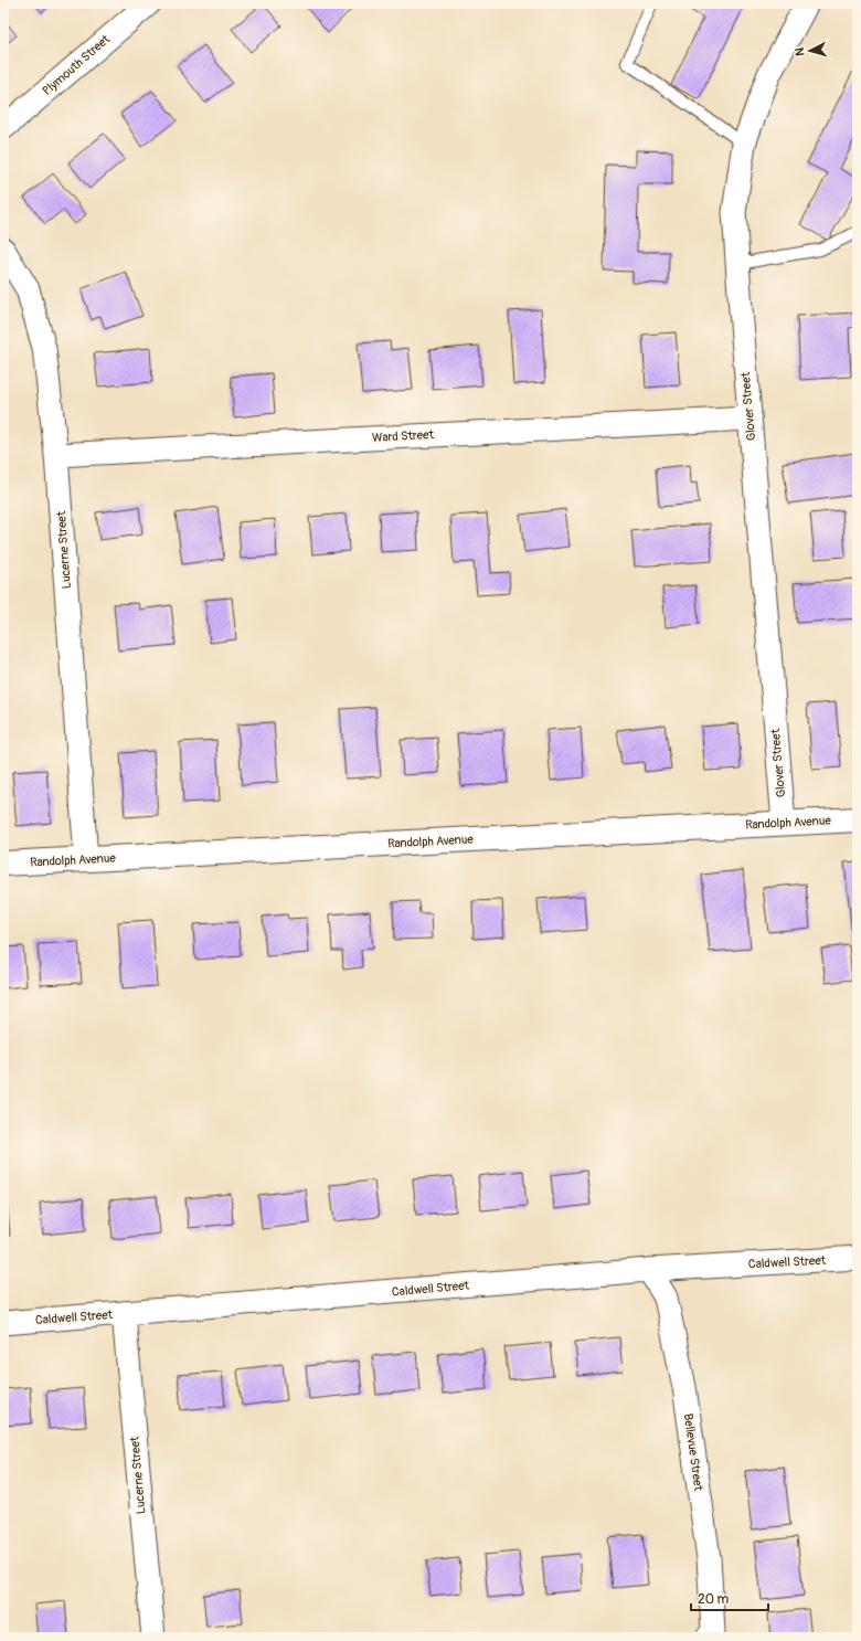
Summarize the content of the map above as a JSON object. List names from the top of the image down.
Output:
{
  "streets": {
    "street": [
      "Plymouth Street",
      "Glover Street",
      "Ward Street",
      "Lucerne Street",
      "Randolph Avenue",
      "Caldwell Street",
      "Bellevue Street"
    ]
  },
  "crossings": [
    ["Glover Street", "Ward Street"],
    ["Glover Street", "Randolph Avenue"],
    ["Ward Street", "Lucerne Street"],
    ["Lucerne Street", "Randolph Avenue"],
    ["Lucerne Street", "Caldwell Street"],
    ["Caldwell Street", "Bellevue Street"]
  ],
  "scale_bar": "20 m",
  "north": "left"
}
